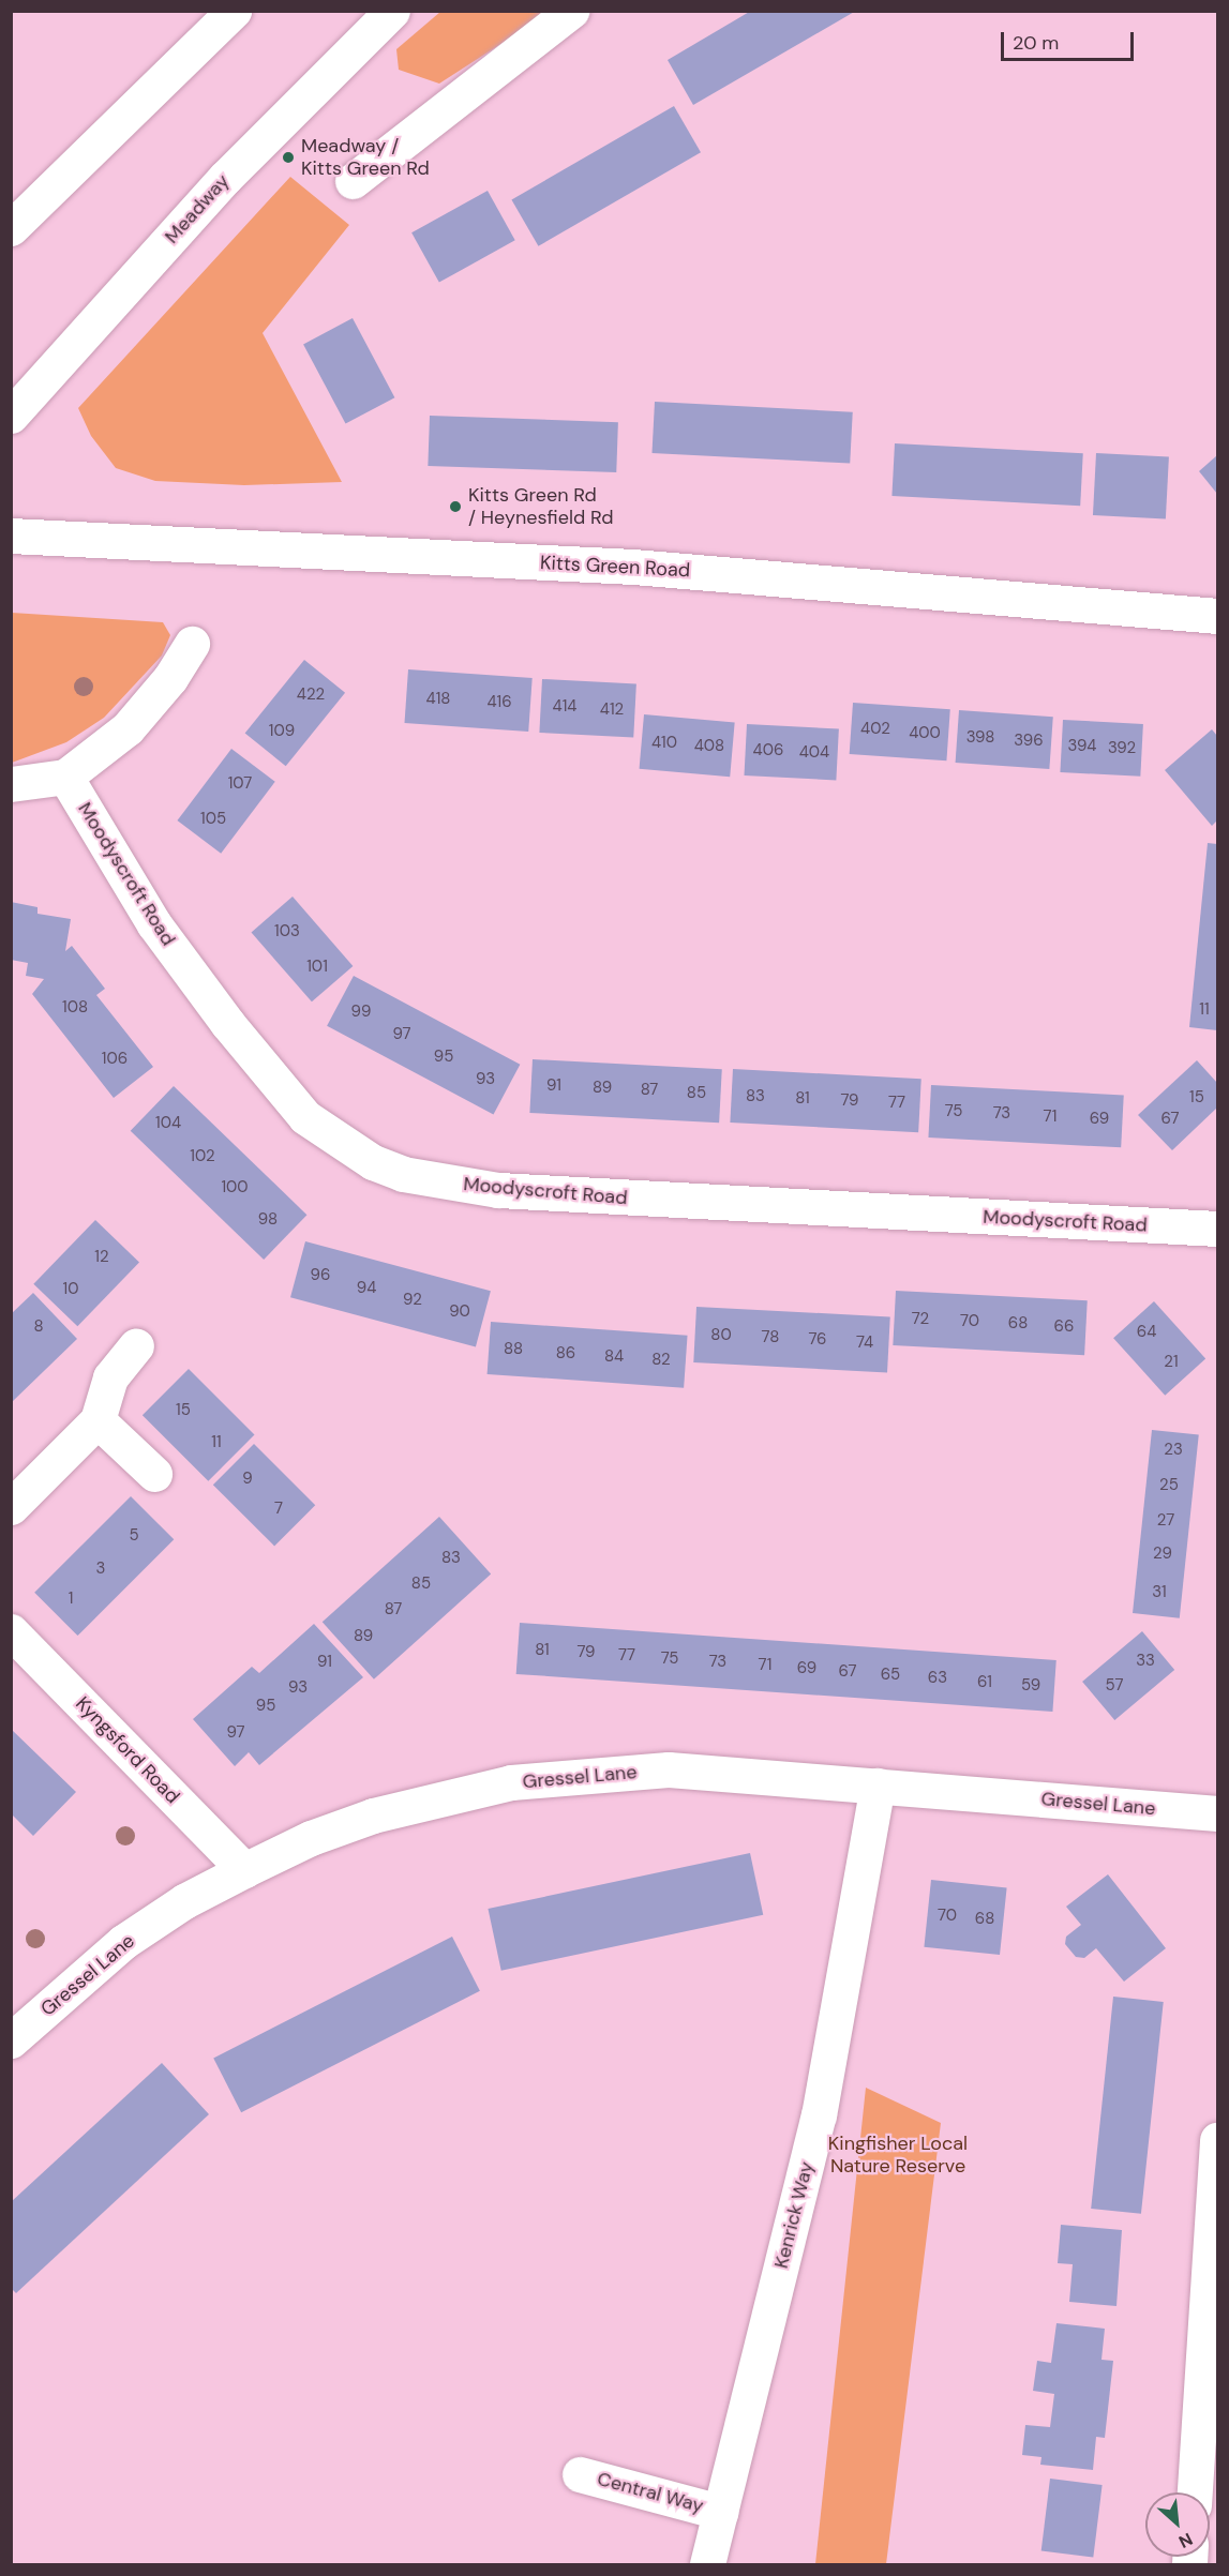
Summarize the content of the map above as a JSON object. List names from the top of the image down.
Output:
{
  "streets": {
    "street": [
      "Meadway",
      "Kitts Green Road",
      "Moodyscroft Road",
      "Kyngsford Road",
      "Gressel Lane",
      "Kenrick Way",
      "Central Way"
    ]
  },
  "crossings": [
    ["Kyngsford Road", "Gressel Lane"],
    ["Gressel Lane", "Kenrick Way"],
    ["Kenrick Way", "Central Way"]
  ],
  "parks": ["Kingfisher Local Nature Reserve"],
  "places": ["Meadway / Kitts Green Rd", "Kitts Green Rd / Heynesfield Rd"],
  "house_numbers": [
    "422",
    "418",
    "416",
    "414",
    "412",
    "402",
    "109",
    "400",
    "398",
    "396",
    "410",
    "408",
    "394",
    "392",
    "406",
    "404",
    "107",
    "105",
    "103",
    "101",
    "108",
    "11",
    "99",
    "97",
    "95",
    "106",
    "93",
    "91",
    "89",
    "87",
    "85",
    "83",
    "15",
    "81",
    "79",
    "77",
    "75",
    "73",
    "71",
    "69",
    "67",
    "104",
    "102",
    "100",
    "98",
    "12",
    "96",
    "94",
    "10",
    "92",
    "90",
    "72",
    "70",
    "68",
    "8",
    "66",
    "64",
    "80",
    "78",
    "76",
    "74",
    "88",
    "86",
    "84",
    "82",
    "21",
    "15",
    "11",
    "23",
    "9",
    "25",
    "7",
    "27",
    "5",
    "29",
    "83",
    "3",
    "85",
    "31",
    "1",
    "87",
    "89",
    "81",
    "79",
    "77",
    "75",
    "33",
    "91",
    "73",
    "71",
    "69",
    "67",
    "65",
    "63",
    "61",
    "59",
    "57",
    "93",
    "95",
    "97",
    "70",
    "68"
  ],
  "scale_bar": "20 m",
  "north": "bottom right"
}
